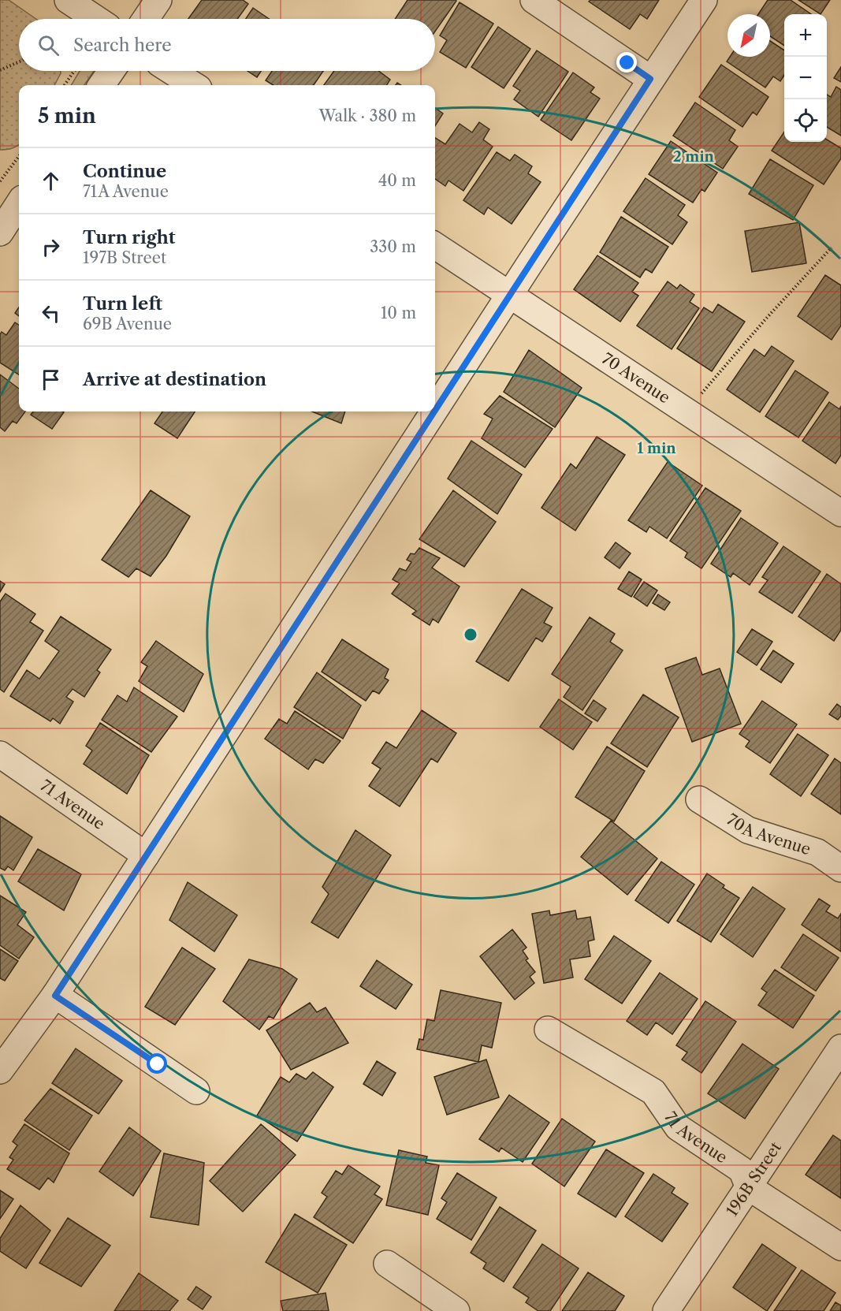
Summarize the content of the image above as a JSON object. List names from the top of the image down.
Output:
{
  "streets": {
    "street": [
      "70 Avenue",
      "71 Avenue",
      "70A Avenue",
      "196B Street"
    ]
  },
  "crossings": [
    ["71 Avenue", "196B Street"]
  ],
  "north": "bottom left",
  "page": {
    "map_buttons": ["+", "−"],
    "search": "Search here",
    "heading": ["5 min", "Walk · 380 m"],
    "list": [
      ["Continue", "71A Avenue", "40 m"],
      ["Turn right", "197B Street", "330 m"],
      ["Turn left", "69B Avenue", "10 m"],
      "Arrive at destination"
    ]
  },
  "rings": ["2 min", "1 min"]
}
